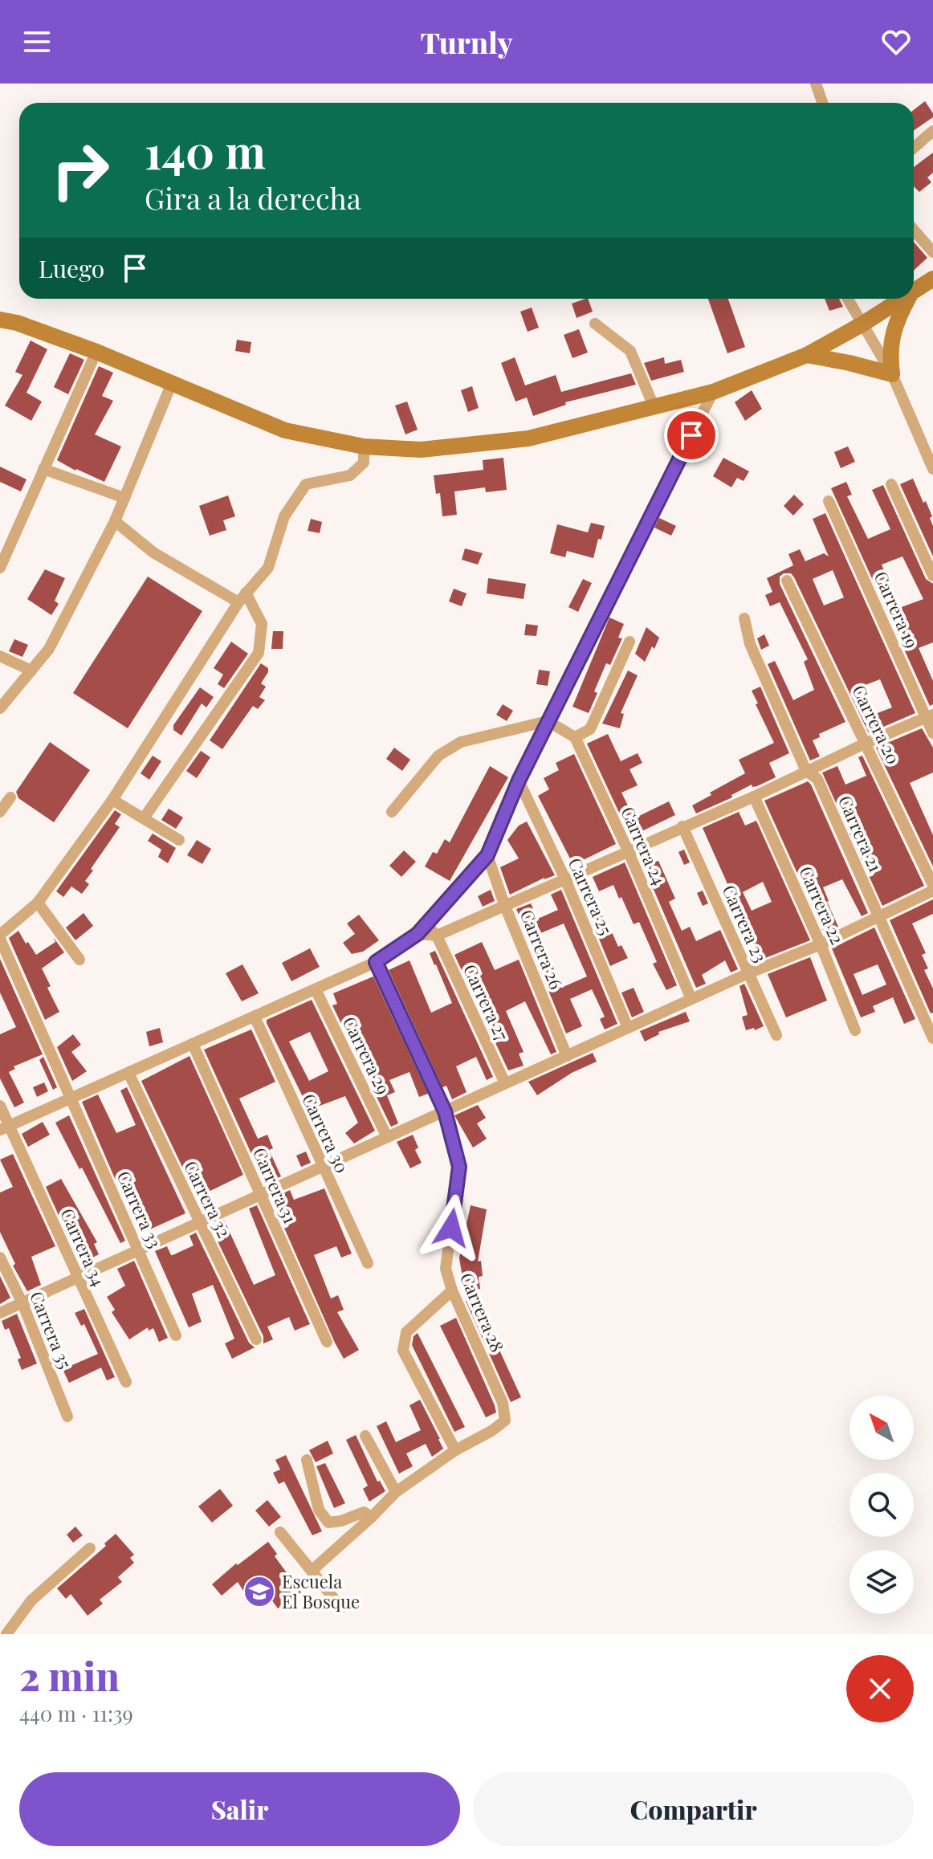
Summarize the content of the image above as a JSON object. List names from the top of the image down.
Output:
{
  "streets": {
    "street": [
      "Carrera 19",
      "Carrera 20",
      "Carrera 21",
      "Carrera 24",
      "Carrera 25",
      "Carrera 22",
      "Carrera 23",
      "Carrera 26",
      "Carrera 27",
      "Carrera 29",
      "Carrera 30",
      "Carrera 31",
      "Carrera 32",
      "Carrera 33",
      "Carrera 34",
      "Carrera 28",
      "Carrera 35"
    ]
  },
  "places": {
    "school or university": ["Escuela El Bosque"]
  },
  "north": "top left",
  "page": {
    "header": "Turnly",
    "turn": ["140 m", "Gira a la derecha"],
    "then": "Luego",
    "heading": ["2 min", "440 m · 11:39"],
    "buttons": ["Salir", "Compartir"]
  }
}
